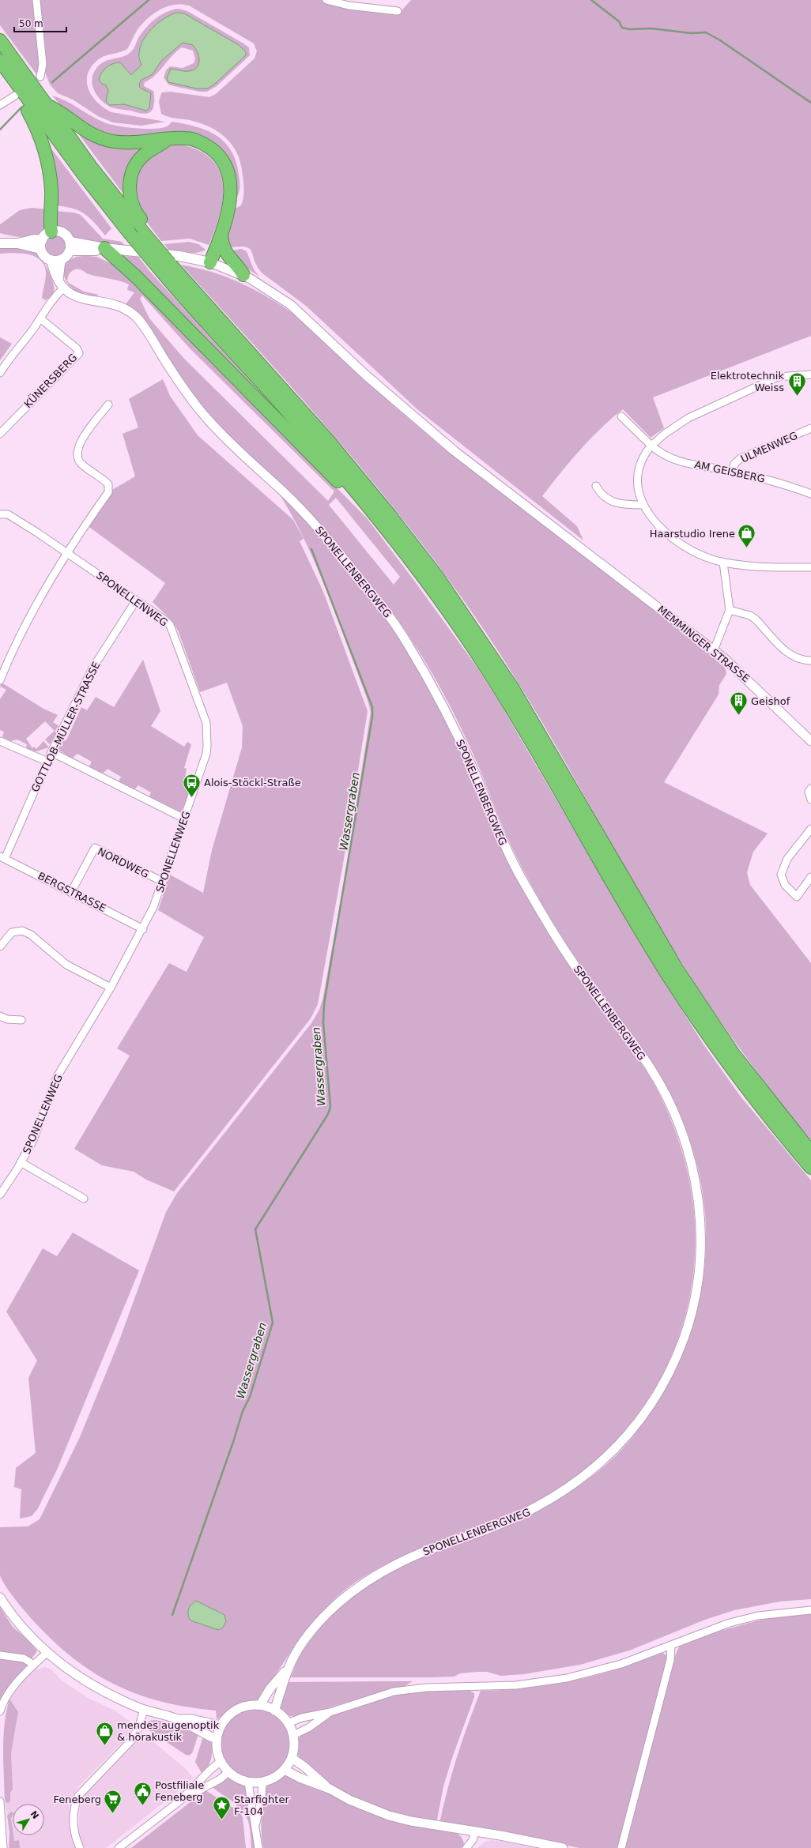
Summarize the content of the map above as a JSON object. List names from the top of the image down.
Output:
{
  "streets": {
    "street": [
      "KÜNERSBERG",
      "ULMENWEG",
      "AM GEISBERG",
      "SPONELLENBERGWEG",
      "SPONELLENWEG",
      "MEMMINGER STRASSE",
      "GOTTLOB-MÜLLER-STRASSE",
      "NORDWEG",
      "BERGSTRASSE"
    ]
  },
  "crossings": [
    ["ULMENWEG", "AM GEISBERG"],
    ["SPONELLENWEG", "GOTTLOB-MÜLLER-STRASSE"],
    ["SPONELLENWEG", "NORDWEG"],
    ["SPONELLENWEG", "BERGSTRASSE"],
    ["GOTTLOB-MÜLLER-STRASSE", "BERGSTRASSE"],
    ["NORDWEG", "BERGSTRASSE"]
  ],
  "water": ["Wassergraben"],
  "places": {
    "building": ["Elektrotechnik Weiss", "Geishof"],
    "shop": ["Haarstudio Irene", "mendes augenoptik & hörakustik"],
    "bus stop": ["Alois-Stöckl-Straße"],
    "public building": ["Postfiliale Feneberg"],
    "supermarket": ["Feneberg"],
    "place": ["Starfighter F-104"]
  },
  "scale_bar": "50 m",
  "north": "top right"
}
